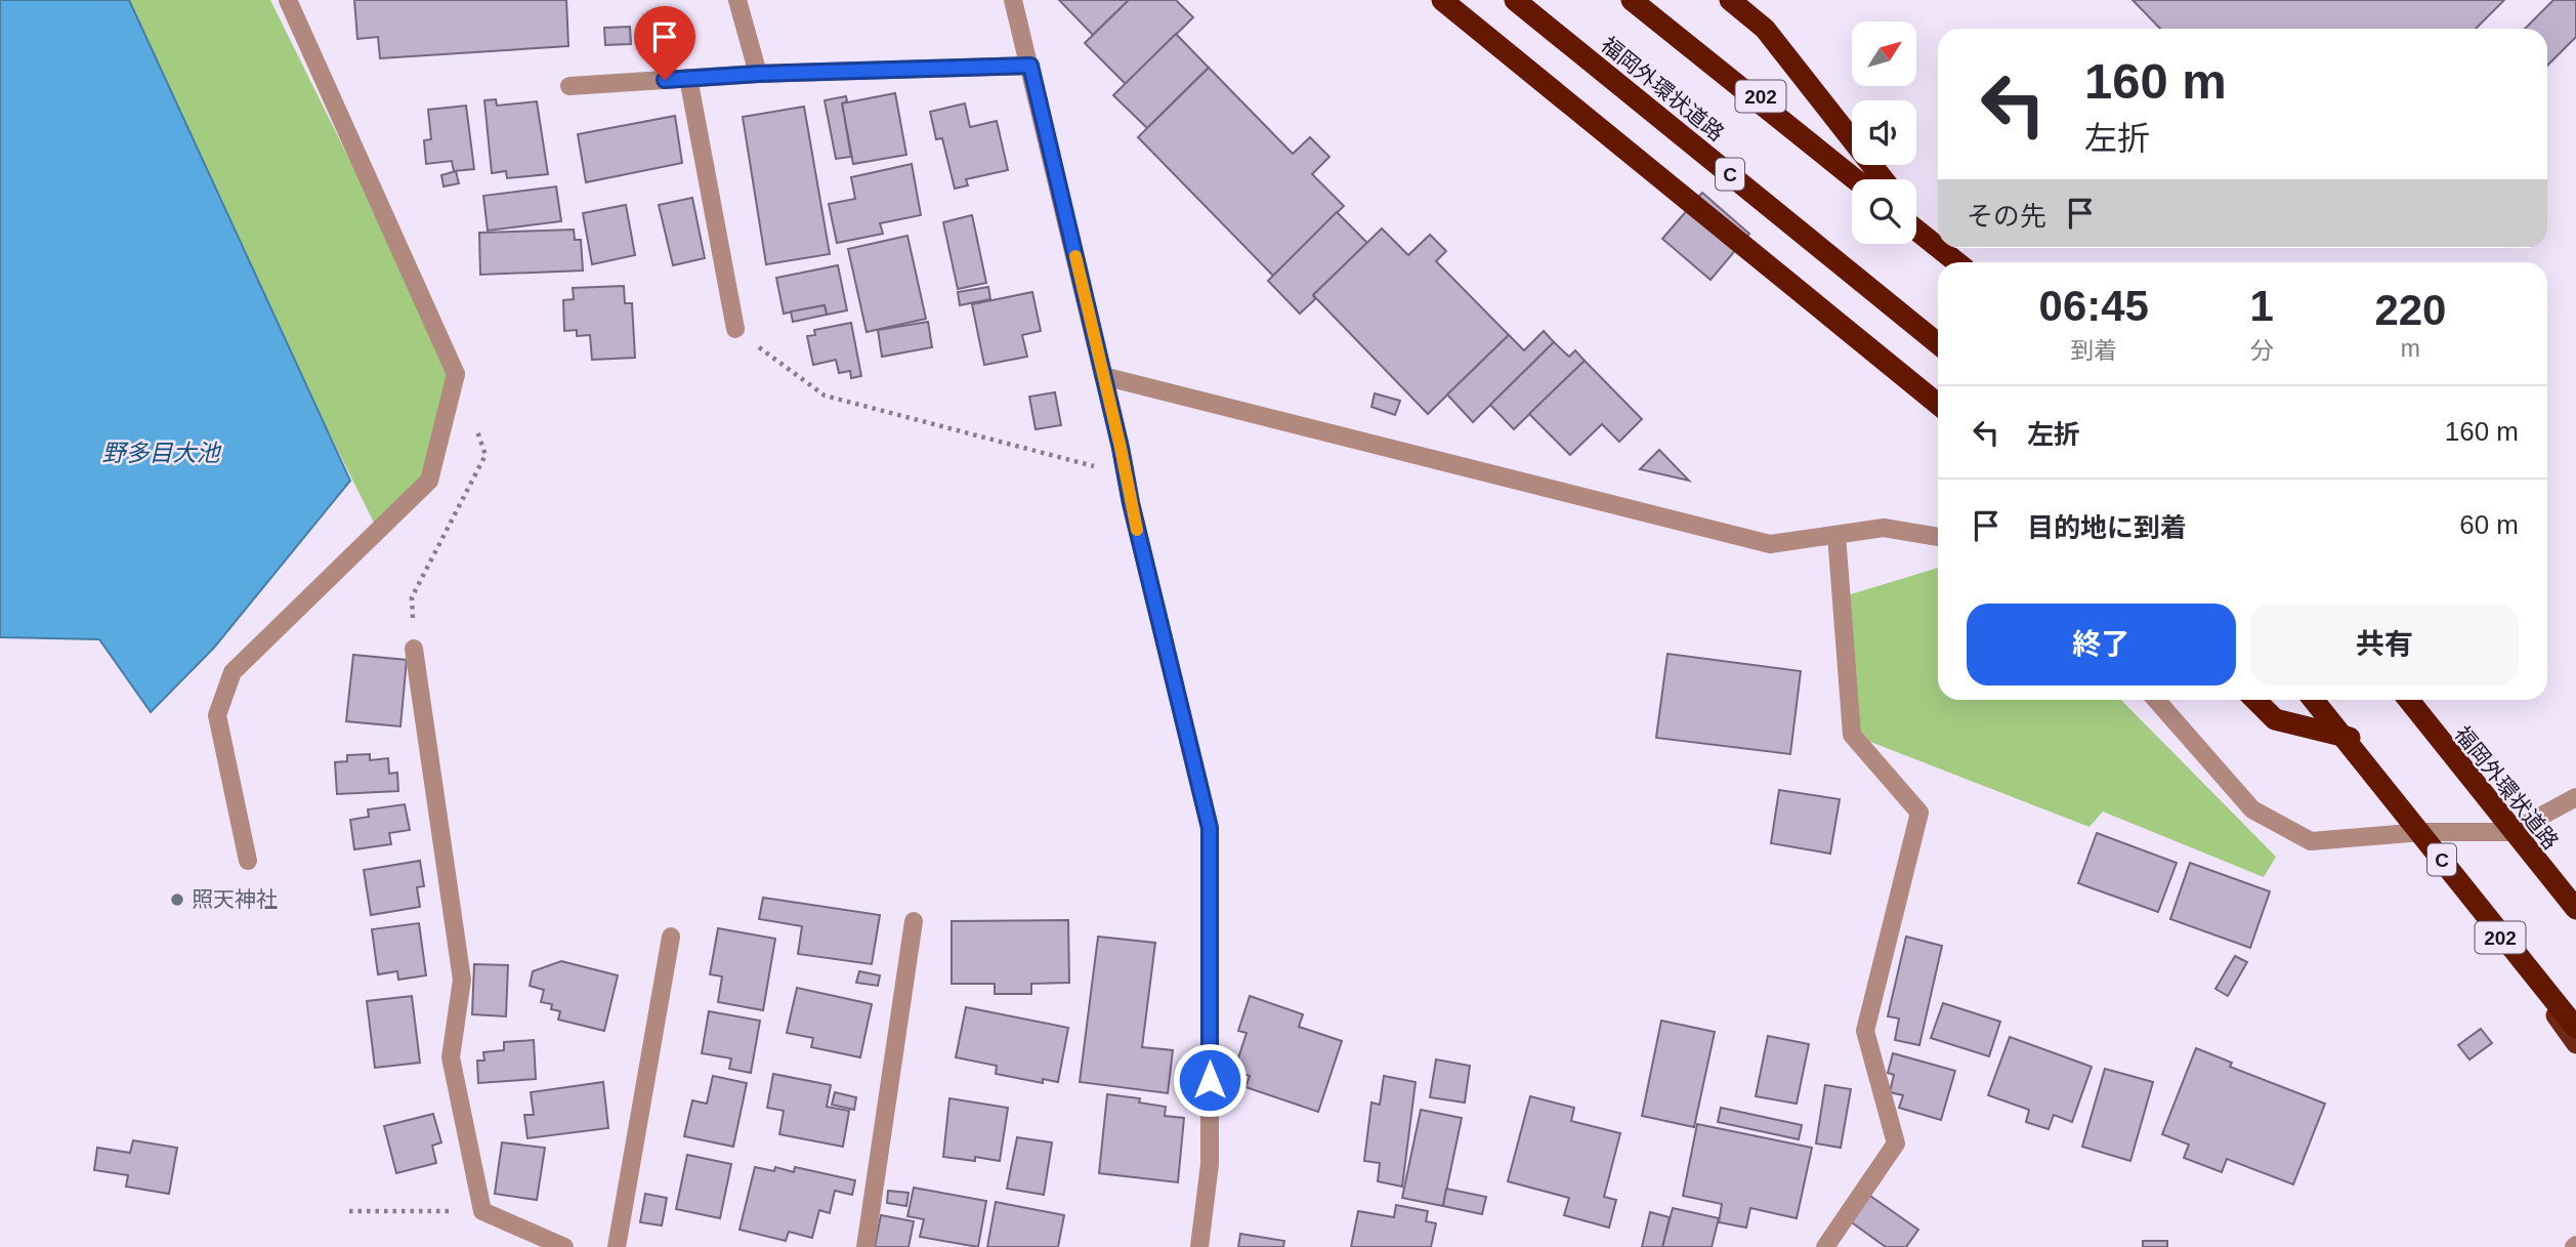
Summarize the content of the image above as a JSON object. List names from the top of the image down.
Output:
{
  "streets": {
    "highway": ["福岡外環状道路", "202", "C"]
  },
  "water": ["野多目大池"],
  "places": ["照天神社"],
  "north": "top right",
  "page": {
    "turn": ["160 m", "左折"],
    "then": "その先",
    "eta": [
      "06:45",
      "到着",
      "1",
      "分",
      "220",
      "m"
    ],
    "list": [
      {
        "name": "左折",
        "value": "160 m"
      },
      {
        "name": "目的地に到着",
        "value": "60 m"
      }
    ],
    "buttons": ["終了", "共有"]
  }
}
